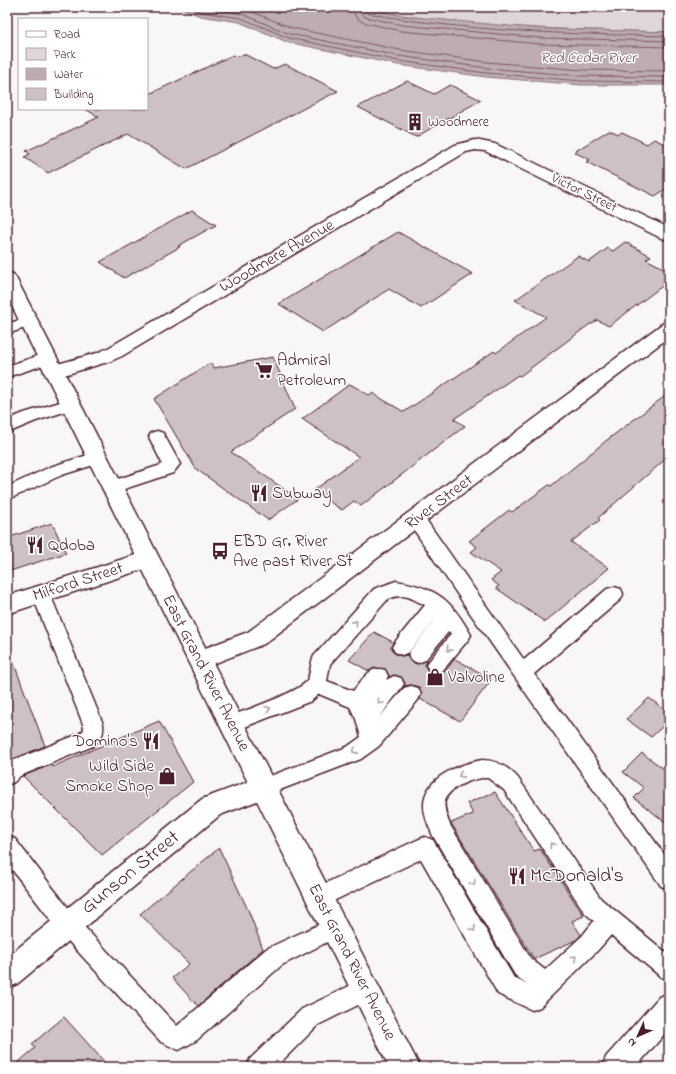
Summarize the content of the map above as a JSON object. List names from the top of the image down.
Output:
{
  "streets": {
    "street": [
      "Victor Street",
      "Woodmere Avenue",
      "River Street",
      "Milford Street",
      "East Grand River Avenue",
      "Gunson Street"
    ]
  },
  "crossings": [
    ["Victor Street", "Woodmere Avenue"],
    ["Woodmere Avenue", "East Grand River Avenue"],
    ["River Street", "East Grand River Avenue"],
    ["Milford Street", "East Grand River Avenue"],
    ["East Grand River Avenue", "Gunson Street"]
  ],
  "water": ["Red Cedar River"],
  "places": {
    "building": ["Woodmere"],
    "supermarket": ["Admiral Petroleum"],
    "restaurant": [
      "Subway",
      "Qdoba",
      "Domino's",
      "McDonald's"
    ],
    "bus stop": ["EBD Gr. River Ave past River St"],
    "shop": ["Valvoline", "Wild Side Smoke Shop"]
  },
  "legend": [
    "Road",
    "Park",
    "Water",
    "Building"
  ],
  "north": "bottom left"
}
